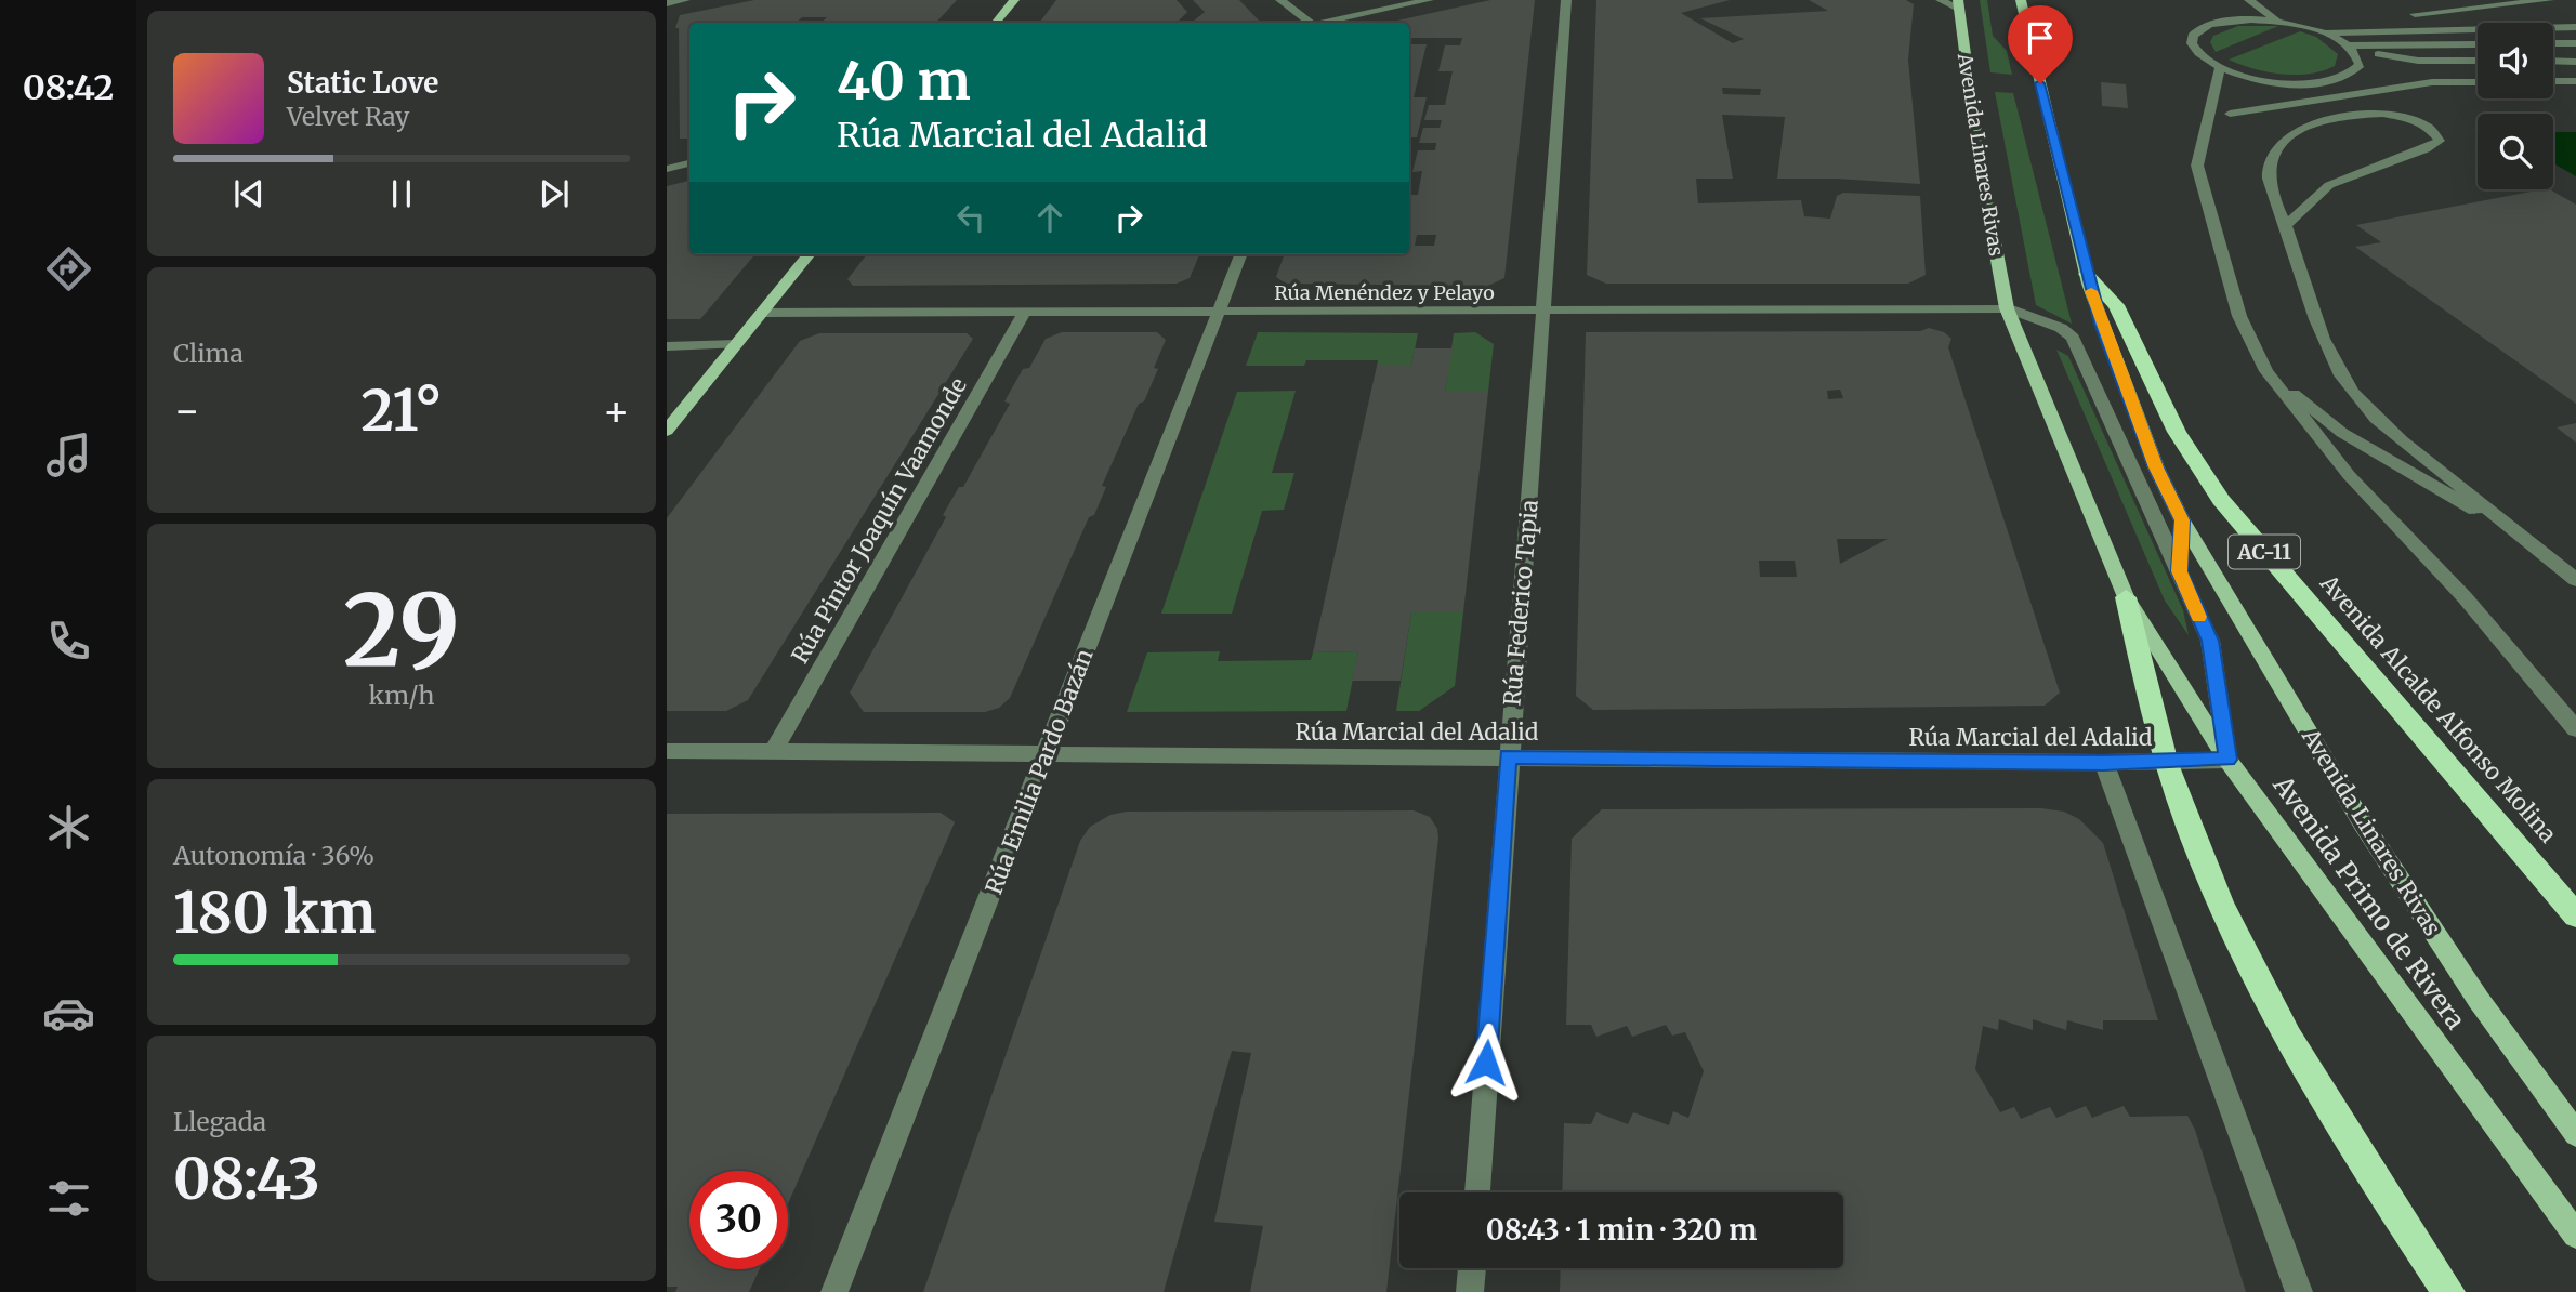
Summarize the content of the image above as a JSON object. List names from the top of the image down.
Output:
{
  "streets": {
    "highway": ["AC-11", "Avenida Alcalde Alfonso Molina"],
    "main road": ["Avenida Linares Rivas", "Avenida Primo de Rivera"],
    "street": [
      "Rúa Menéndez y Pelayo",
      "Rúa Pintor Joaquín Vaamonde",
      "Rúa Federico Tapia",
      "Rúa Marcial del Adalid",
      "Rúa Emilia Pardo Bazán"
    ]
  },
  "crossings": [
    ["Avenida Linares Rivas", "Rúa Menéndez y Pelayo"],
    ["Avenida Linares Rivas", "Avenida Alcalde Alfonso Molina"],
    ["Avenida Linares Rivas", "Avenida Primo de Rivera"],
    ["Rúa Menéndez y Pelayo", "Rúa Pintor Joaquín Vaamonde"],
    ["Rúa Menéndez y Pelayo", "Rúa Federico Tapia"],
    ["Rúa Menéndez y Pelayo", "Rúa Emilia Pardo Bazán"],
    ["Rúa Pintor Joaquín Vaamonde", "Rúa Marcial del Adalid"],
    ["Rúa Federico Tapia", "Rúa Marcial del Adalid"],
    ["Rúa Marcial del Adalid", "Rúa Emilia Pardo Bazán"]
  ],
  "page": {
    "tabs": "08:42",
    "turn": ["40 m", "Rúa Marcial del Adalid"],
    "song": ["Static Love", "Velvet Ray"],
    "tile": [
      "Clima",
      ["29", "km/h"],
      ["Autonomía · 36%", "180 km"],
      ["Llegada", "08:43"]
    ],
    "heat": ["−", "21°", "+"],
    "limit": "30",
    "trip": "08:43 · 1 min · 320 m"
  }
}
